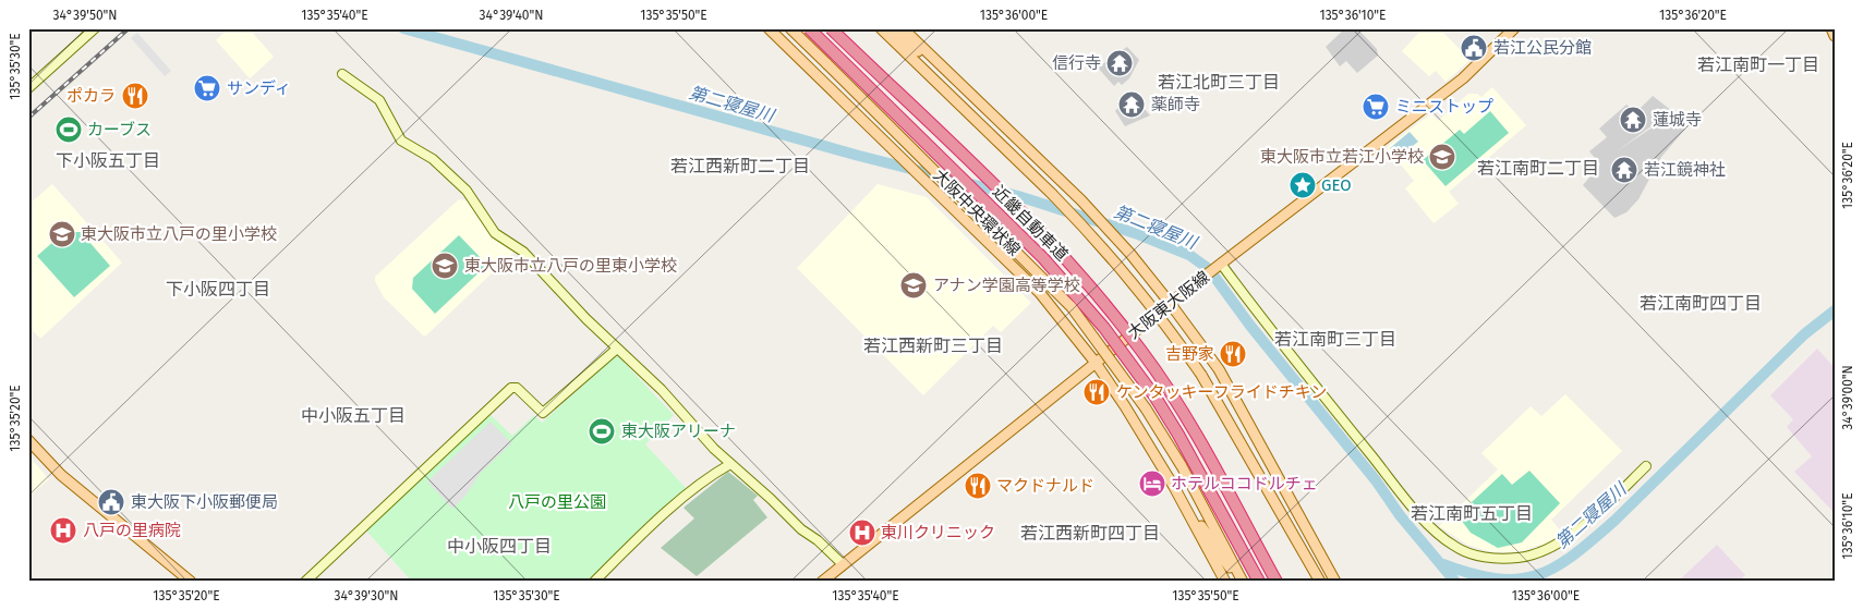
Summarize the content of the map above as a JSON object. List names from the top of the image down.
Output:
{
  "streets": {
    "highway": ["近畿自動車道"],
    "main road": ["大阪中央環状線", "大阪東大阪線"]
  },
  "districts": [
    "若江南町一丁目",
    "若江北町三丁目",
    "下小阪五丁目",
    "若江西新町二丁目",
    "若江南町二丁目",
    "下小阪四丁目",
    "若江南町四丁目",
    "若江南町三丁目",
    "若江西新町三丁目",
    "中小阪五丁目",
    "若江南町五丁目",
    "若江西新町四丁目",
    "中小阪四丁目"
  ],
  "water": ["第二寝屋川"],
  "parks": ["八戸の里公園"],
  "places": {
    "public building": ["若江公民分館", "東大阪下小阪郵便局"],
    "temple": [
      "信行寺",
      "薬師寺",
      "蓮城寺",
      "若江鏡神社"
    ],
    "supermarket": ["サンディ", "ミニストップ"],
    "restaurant": [
      "ポカラ",
      "吉野家",
      "ケンタッキーフライドチキン",
      "マクドナルド"
    ],
    "sports": ["カーブス", "東大阪アリーナ"],
    "school or university": [
      "東大阪市立若江小学校",
      "東大阪市立八戸の里小学校",
      "東大阪市立八戸の里東小学校",
      "アナン学園高等学校"
    ],
    "place": ["GEO"],
    "hotel": ["ホテルココドルチェ"],
    "hospital": ["八戸の里病院", "東川クリニック"]
  },
  "coordinates": [
    "34°39'50\"N",
    "135°35'40\"E",
    "34°39'40\"N",
    "135°35'50\"E",
    "135°36'00\"E",
    "135°36'10\"E",
    "135°36'20\"E",
    "135°35'30\"E",
    "34°39'00\"N",
    "135°35'20\"E",
    "34°39'30\"N"
  ]
}
